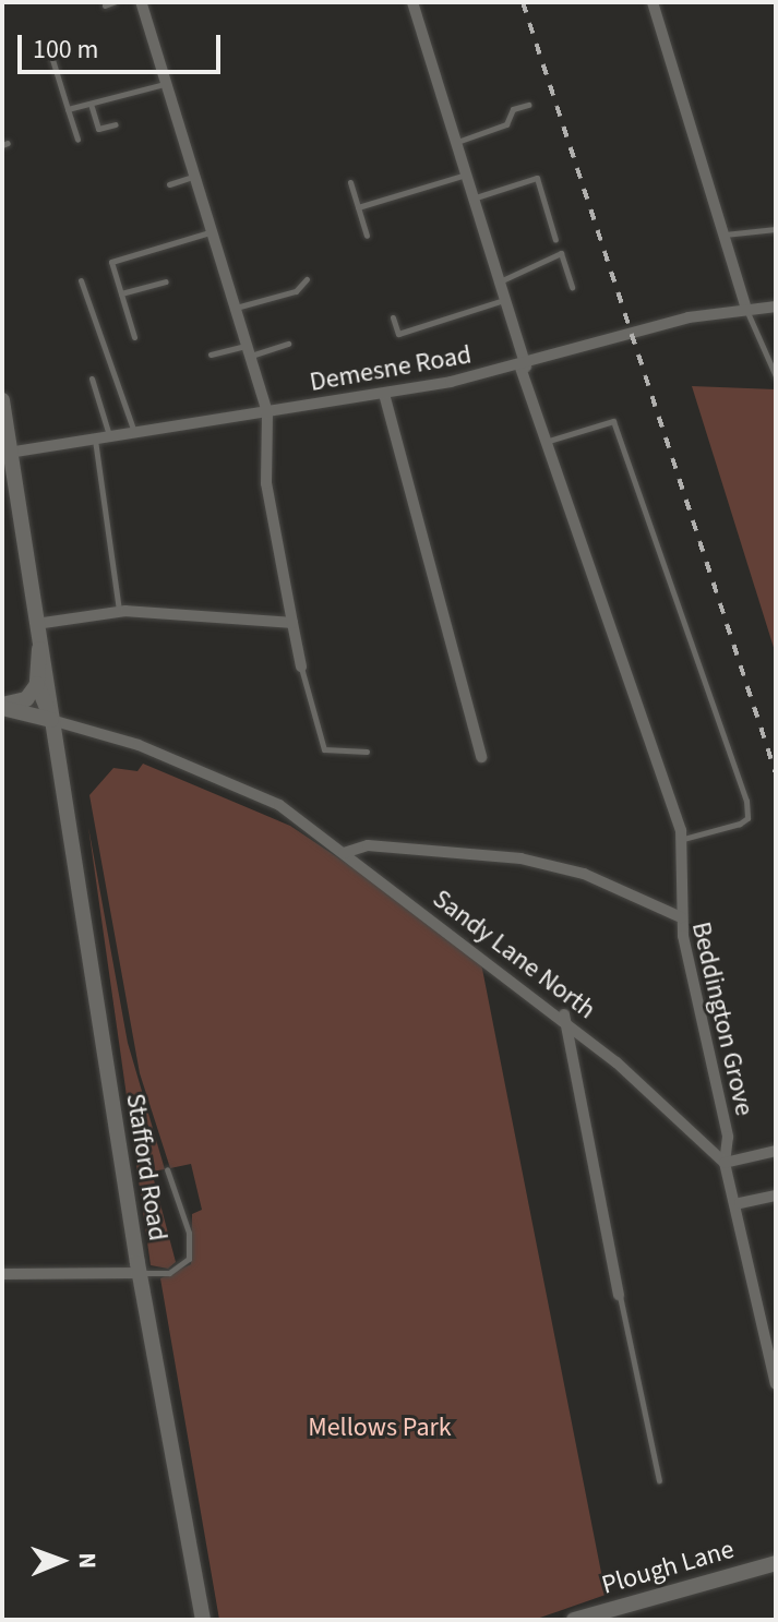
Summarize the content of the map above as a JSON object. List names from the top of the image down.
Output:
{
  "streets": {
    "main road": ["Stafford Road", "Plough Lane"],
    "street": ["Demesne Road", "Sandy Lane North", "Beddington Grove"]
  },
  "crossings": [
    ["Demesne Road", "Stafford Road"],
    ["Sandy Lane North", "Beddington Grove"],
    ["Sandy Lane North", "Stafford Road"]
  ],
  "parks": ["Mellows Park"],
  "scale_bar": "100 m",
  "north": "right"
}
